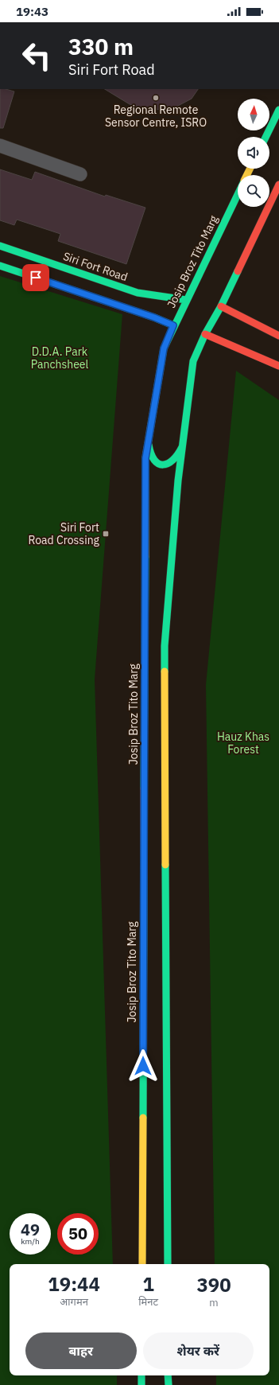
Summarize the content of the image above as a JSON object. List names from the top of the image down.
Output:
{
  "streets": {
    "main road": ["Josip Broz Tito Marg", "Siri Fort Road"]
  },
  "crossings": [
    ["Josip Broz Tito Marg", "Siri Fort Road"]
  ],
  "parks": ["D.D.A. Park Panchsheel", "Hauz Khas Forest"],
  "places": {
    "other": ["Regional Remote Sensor Centre, ISRO"],
    "transit": ["Siri Fort Road Crossing"]
  },
  "north": "top",
  "page": {
    "status": "19:43",
    "turn": ["330 m", "Siri Fort Road"],
    "speed": "49 km/h",
    "limit": "50",
    "eta": [
      "19:44",
      "आगमन",
      "1",
      "मिनट",
      "390",
      "m"
    ],
    "buttons": ["बाहर", "शेयर करें"]
  }
}
